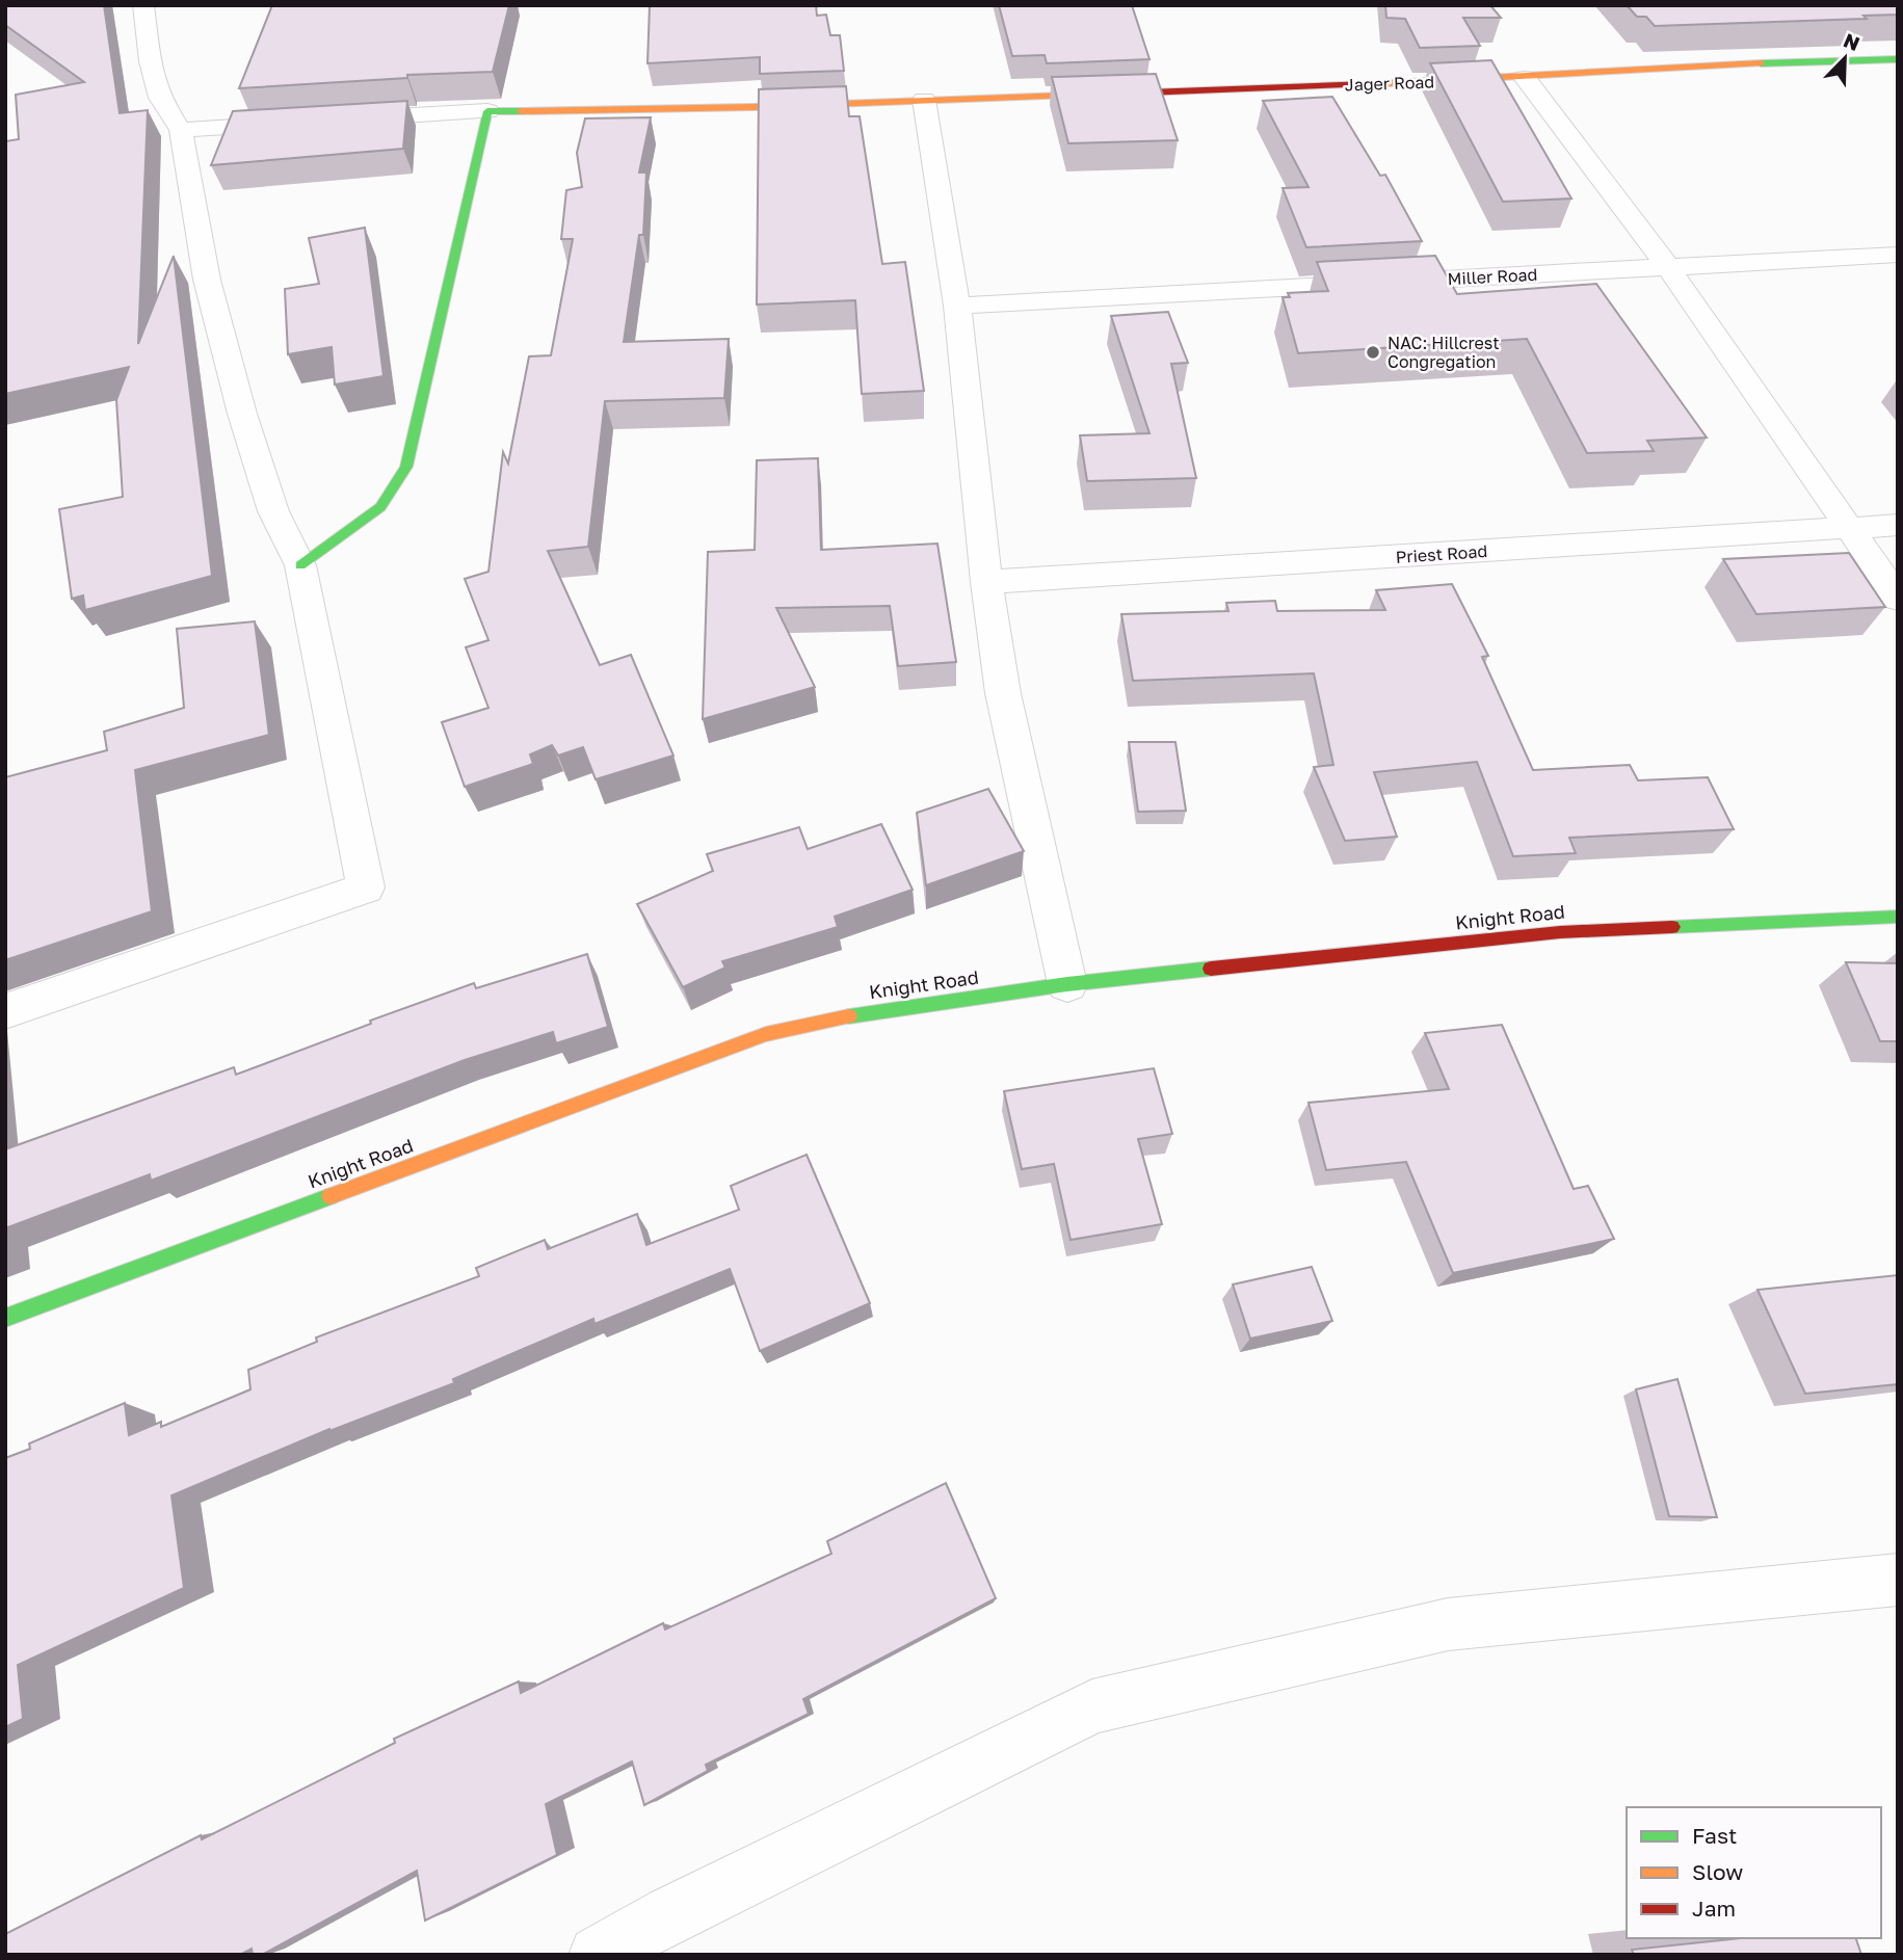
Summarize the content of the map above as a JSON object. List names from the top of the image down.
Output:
{
  "streets": {
    "street": [
      "Jager Road",
      "Miller Road",
      "Priest Road",
      "Knight Road"
    ]
  },
  "places": ["NAC: Hillcrest Congregation"],
  "legend": ["Fast", "Slow", "Jam"],
  "north": "top right"
}
